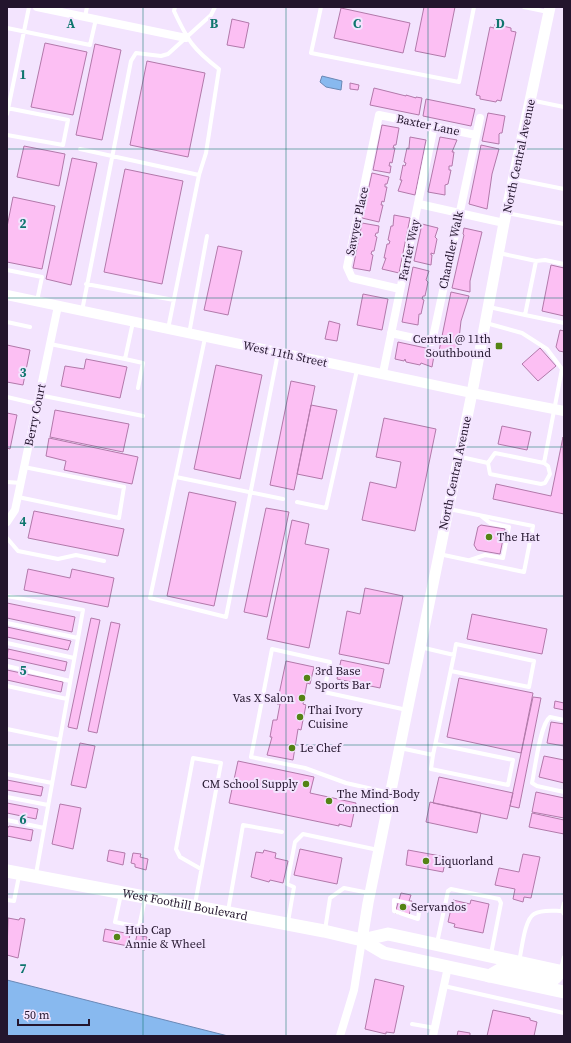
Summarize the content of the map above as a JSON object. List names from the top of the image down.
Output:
{
  "streets": {
    "main road": ["North Central Avenue", "West Foothill Boulevard"],
    "street": [
      "Baxter Lane",
      "Sawyer Place",
      "Farrier Way",
      "Chandler Walk",
      "West 11th Street",
      "Berry Court"
    ]
  },
  "crossings": [
    ["Baxter Lane", "Sawyer Place"],
    ["Baxter Lane", "Farrier Way"],
    ["Baxter Lane", "Chandler Walk"],
    ["North Central Avenue", "West 11th Street"],
    ["North Central Avenue", "West Foothill Boulevard"],
    ["Sawyer Place", "Farrier Way"],
    ["Farrier Way", "Chandler Walk"],
    ["Farrier Way", "West 11th Street"],
    ["West 11th Street", "Berry Court"]
  ],
  "places": {
    "transit": ["Central @ 11th Southbound"],
    "other": [
      "The Hat",
      "3rd Base Sports Bar",
      "Vas X Salon",
      "Thai Ivory Cuisine",
      "Le Chef",
      "CM School Supply",
      "The Mind-Body Connection",
      "Liquorland",
      "Servandos",
      "Hub Cap Annie & Wheel"
    ]
  },
  "scale_bar": "50 m",
  "grid": {
    "columns": [
      "A",
      "B",
      "C",
      "D"
    ],
    "rows": [
      "1",
      "2",
      "3",
      "4",
      "5",
      "6",
      "7"
    ]
  }
}
